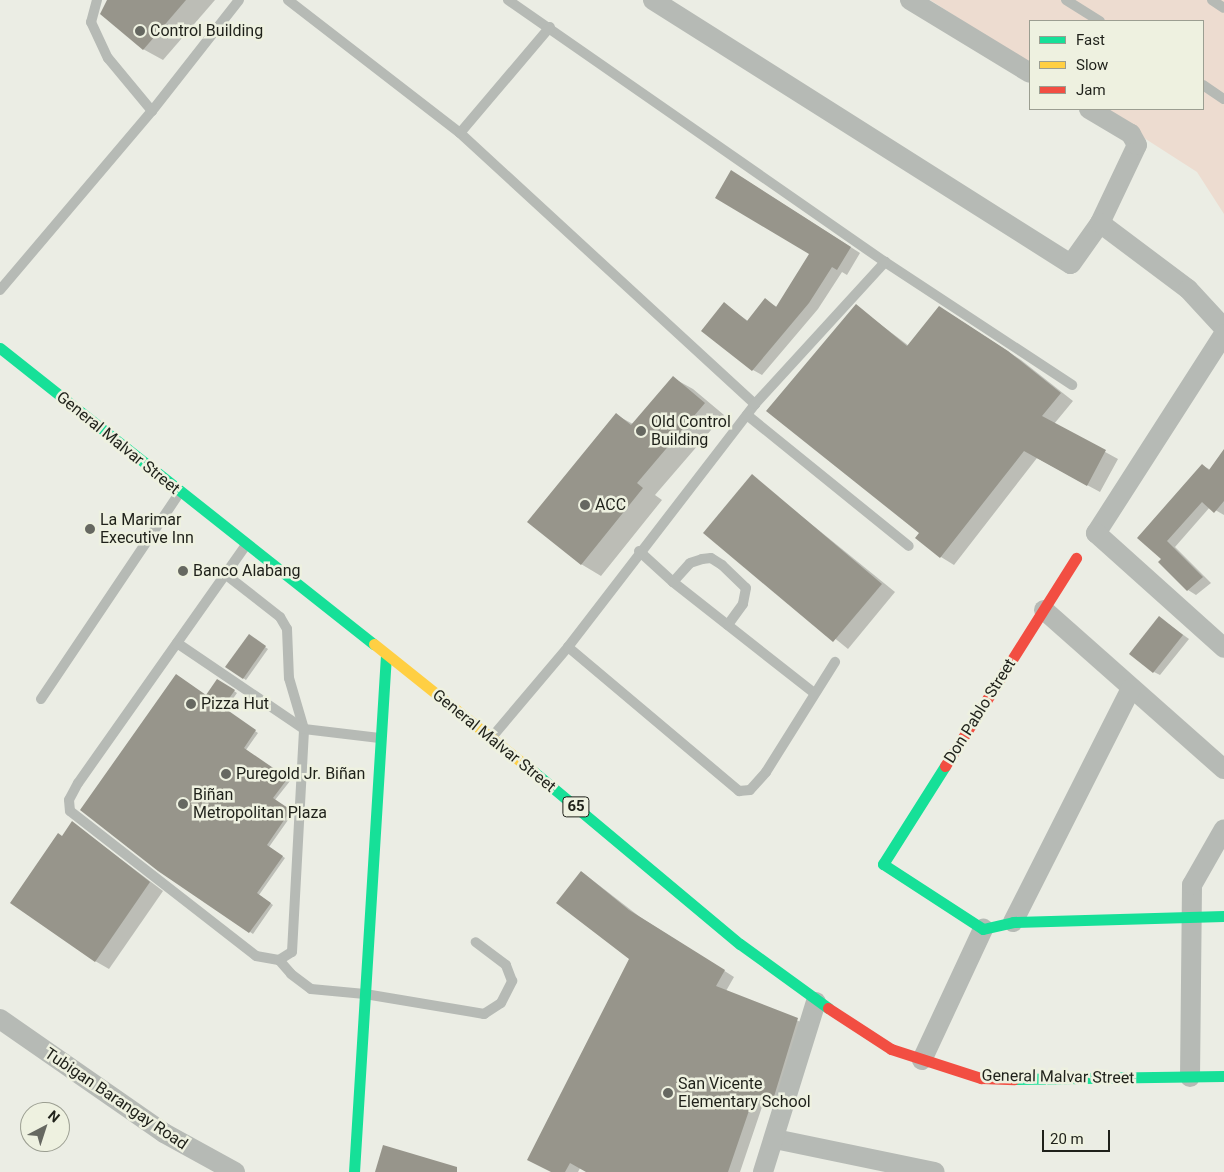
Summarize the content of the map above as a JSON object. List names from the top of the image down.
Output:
{
  "streets": {
    "main road": ["General Malvar Street", "Don Pablo Street", "65"],
    "street": ["Tubigan Barangay Road"]
  },
  "places": [
    "Control Building",
    "Old Control Building",
    "ACC",
    "La Marimar Executive Inn",
    "Banco Alabang",
    "Pizza Hut",
    "Puregold Jr. Biñan",
    "Biñan Metropolitan Plaza",
    "San Vicente Elementary School"
  ],
  "legend": ["Fast", "Slow", "Jam"],
  "scale_bar": "20 m",
  "north": "top right"
}
